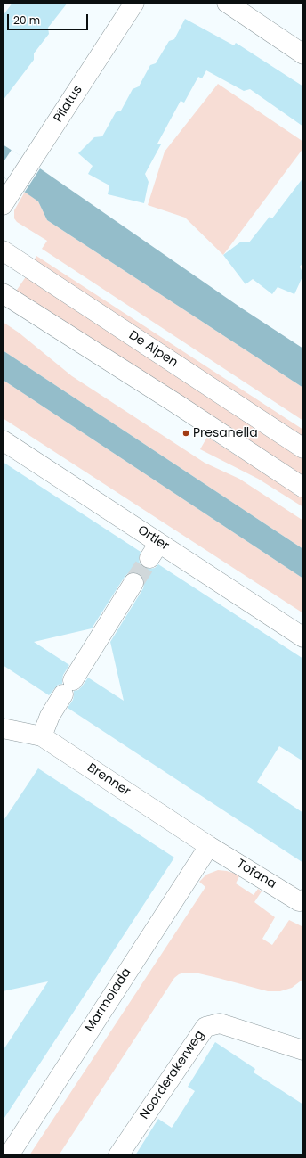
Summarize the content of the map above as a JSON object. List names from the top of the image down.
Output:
{
  "streets": {
    "street": [
      "Pilatus",
      "De Alpen",
      "Ortler",
      "Brenner",
      "Tofana",
      "Marmolada",
      "Noorderakerweg"
    ]
  },
  "crossings": [
    ["Brenner", "Tofana"],
    ["Brenner", "Marmolada"],
    ["Tofana", "Marmolada"]
  ],
  "places": ["Presanella"],
  "scale_bar": "20 m"
}
